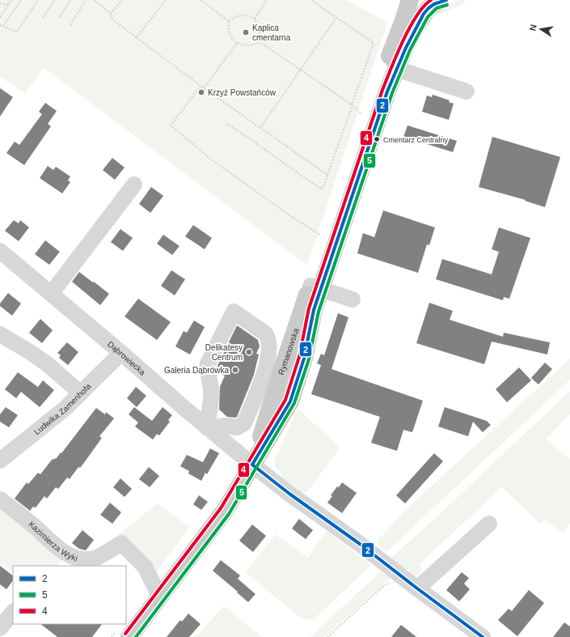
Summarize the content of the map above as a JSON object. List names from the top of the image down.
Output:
{
  "streets": {
    "main road": ["Rymanowska"],
    "street": ["Dąbrowiecka", "Ludwika Zamenhofa", "Kazimierza Wyki"]
  },
  "crossings": [
    ["Rymanowska", "Dąbrowiecka"],
    ["Rymanowska", "Kazimierza Wyki"],
    ["Dąbrowiecka", "Ludwika Zamenhofa"]
  ],
  "places": [
    "Kaplica cmentarna",
    "Krzyż Powstańców",
    "Cmentarz Centralny",
    "Delikatesy Centrum",
    "Galeria Dąbrówka"
  ],
  "lines": ["transit line 2", "transit line 4", "transit line 5"],
  "legend": ["2", "5", "4"],
  "north": "left"
}
